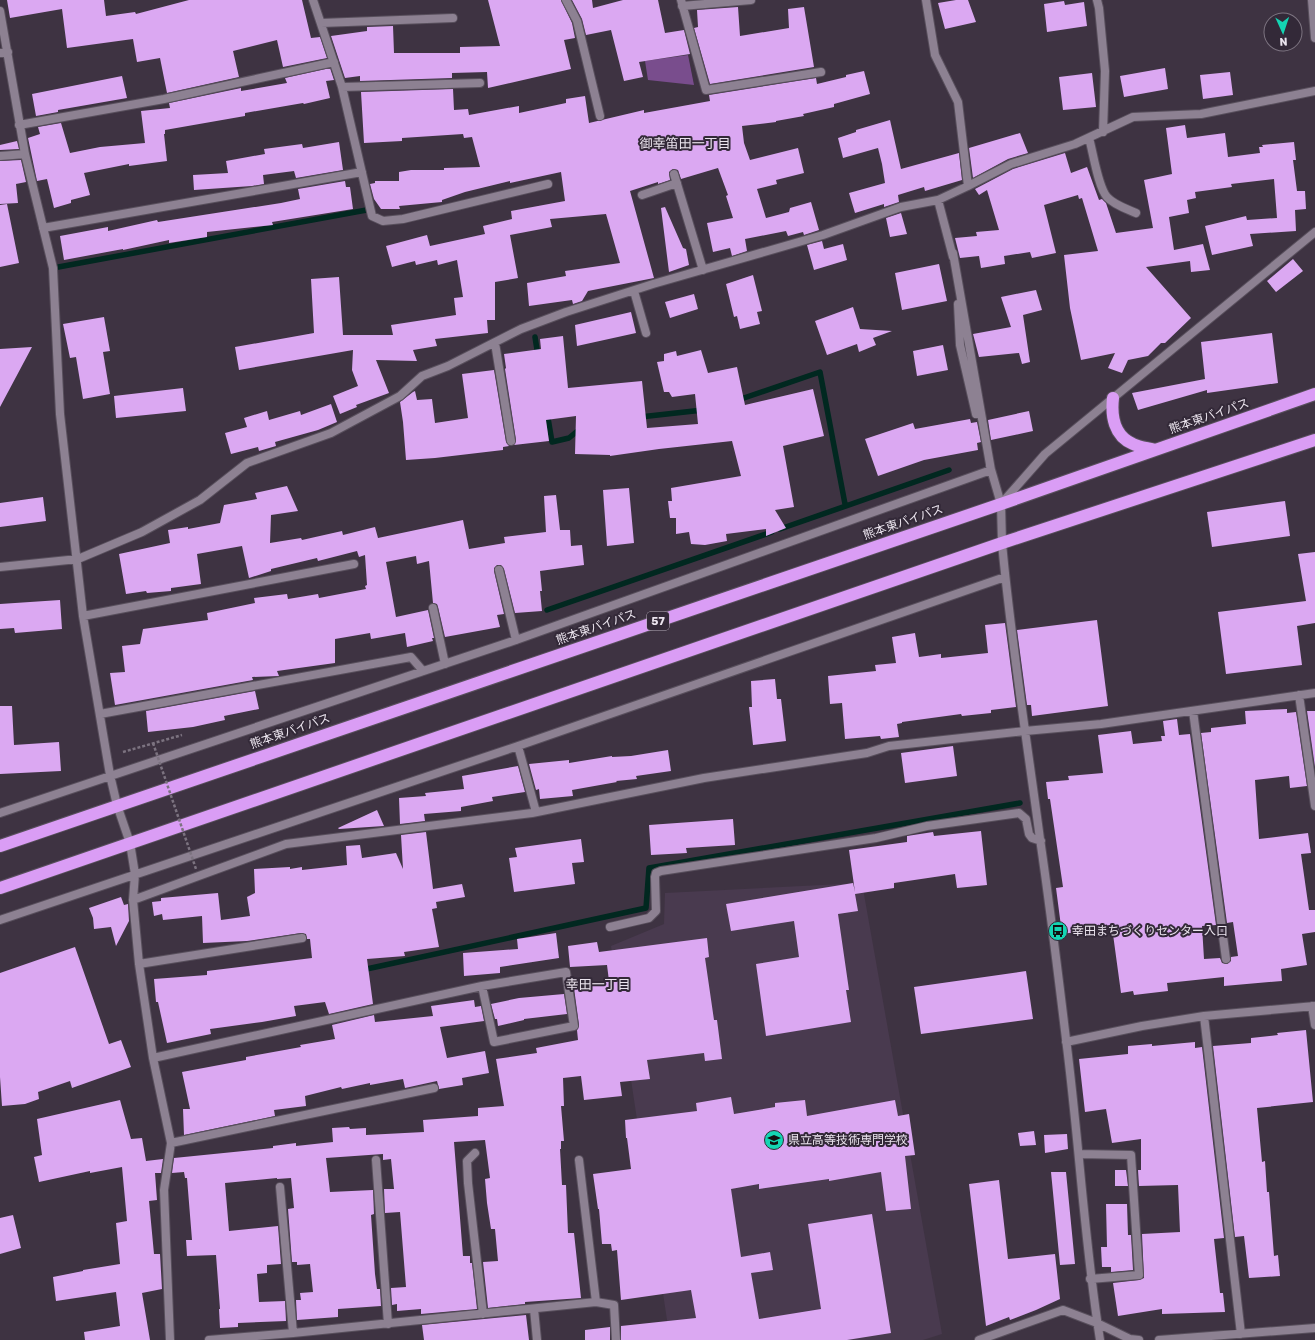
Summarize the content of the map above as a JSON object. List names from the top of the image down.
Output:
{
  "streets": {
    "highway": ["熊本東バイパス", "57"]
  },
  "districts": ["御幸笛田一丁目", "幸田一丁目"],
  "places": {
    "bus stop": ["幸田まちづくりセンター入口"],
    "school or university": ["県立高等技術専門学校"]
  },
  "north": "bottom"
}
